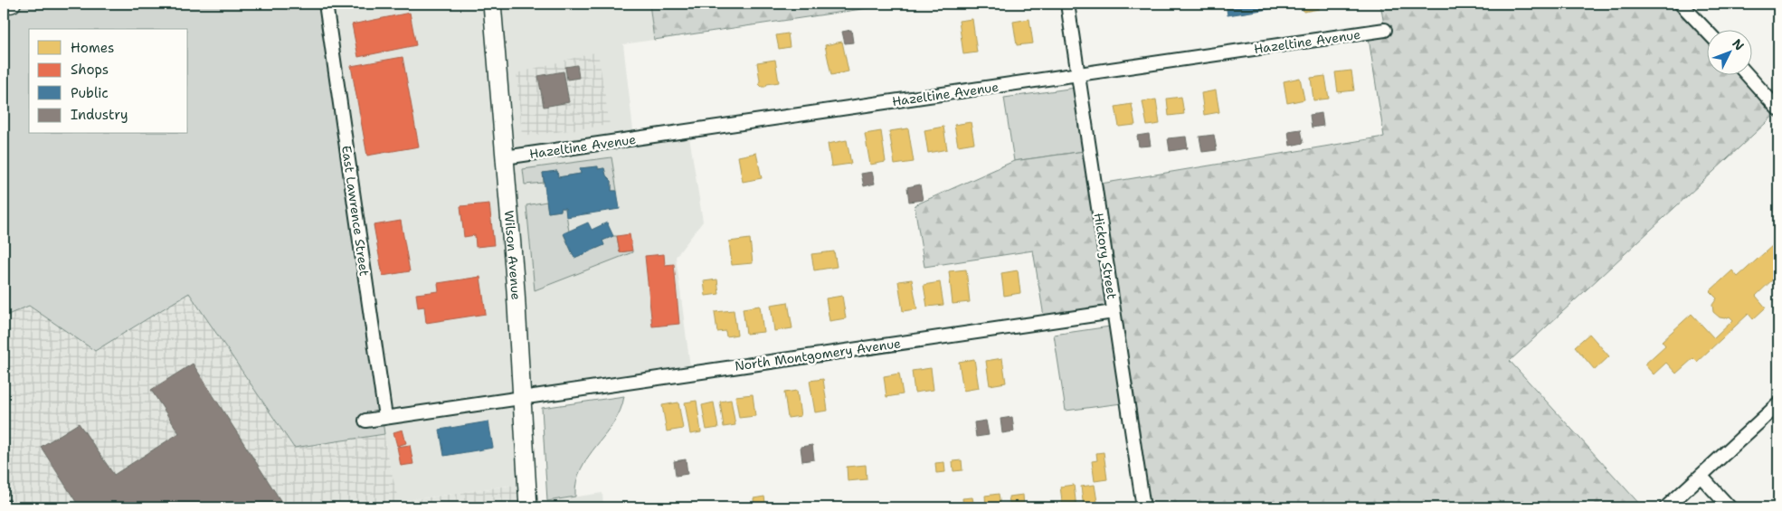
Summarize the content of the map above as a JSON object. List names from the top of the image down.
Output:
{
  "streets": {
    "main road": ["Wilson Avenue"],
    "street": [
      "Hazeltine Avenue",
      "East Lawrence Street",
      "Hickory Street",
      "North Montgomery Avenue"
    ]
  },
  "crossings": [
    ["Hazeltine Avenue", "Wilson Avenue"],
    ["Hazeltine Avenue", "Hickory Street"],
    ["East Lawrence Street", "North Montgomery Avenue"],
    ["Wilson Avenue", "North Montgomery Avenue"],
    ["Hickory Street", "North Montgomery Avenue"]
  ],
  "legend": [
    "Homes",
    "Shops",
    "Public",
    "Industry"
  ],
  "north": "top right"
}
